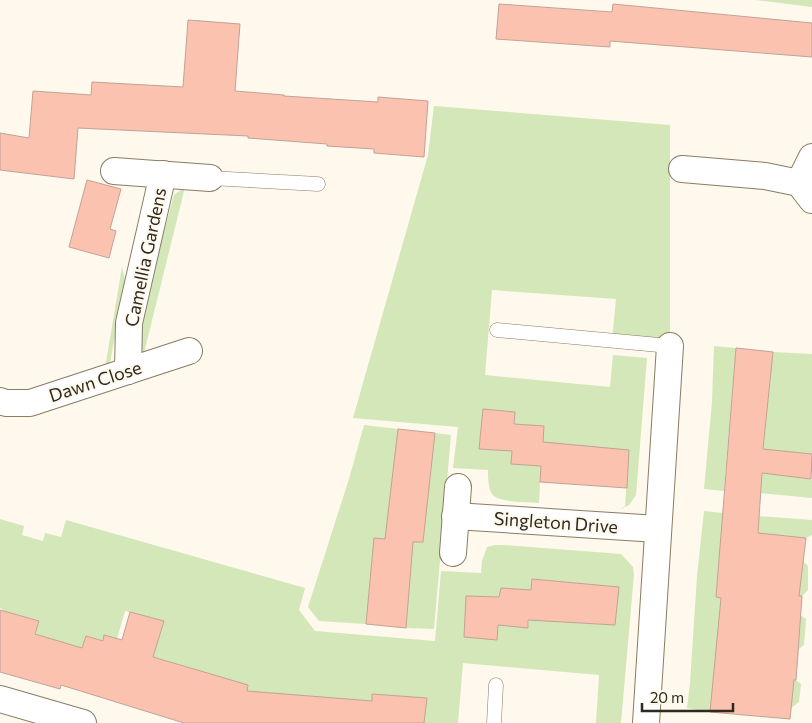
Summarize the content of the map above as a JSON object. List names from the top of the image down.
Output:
{
  "streets": {
    "street": ["Camellia Gardens", "Dawn Close", "Singleton Drive"]
  },
  "crossings": [
    ["Camellia Gardens", "Dawn Close"]
  ],
  "scale_bar": "20 m"
}
